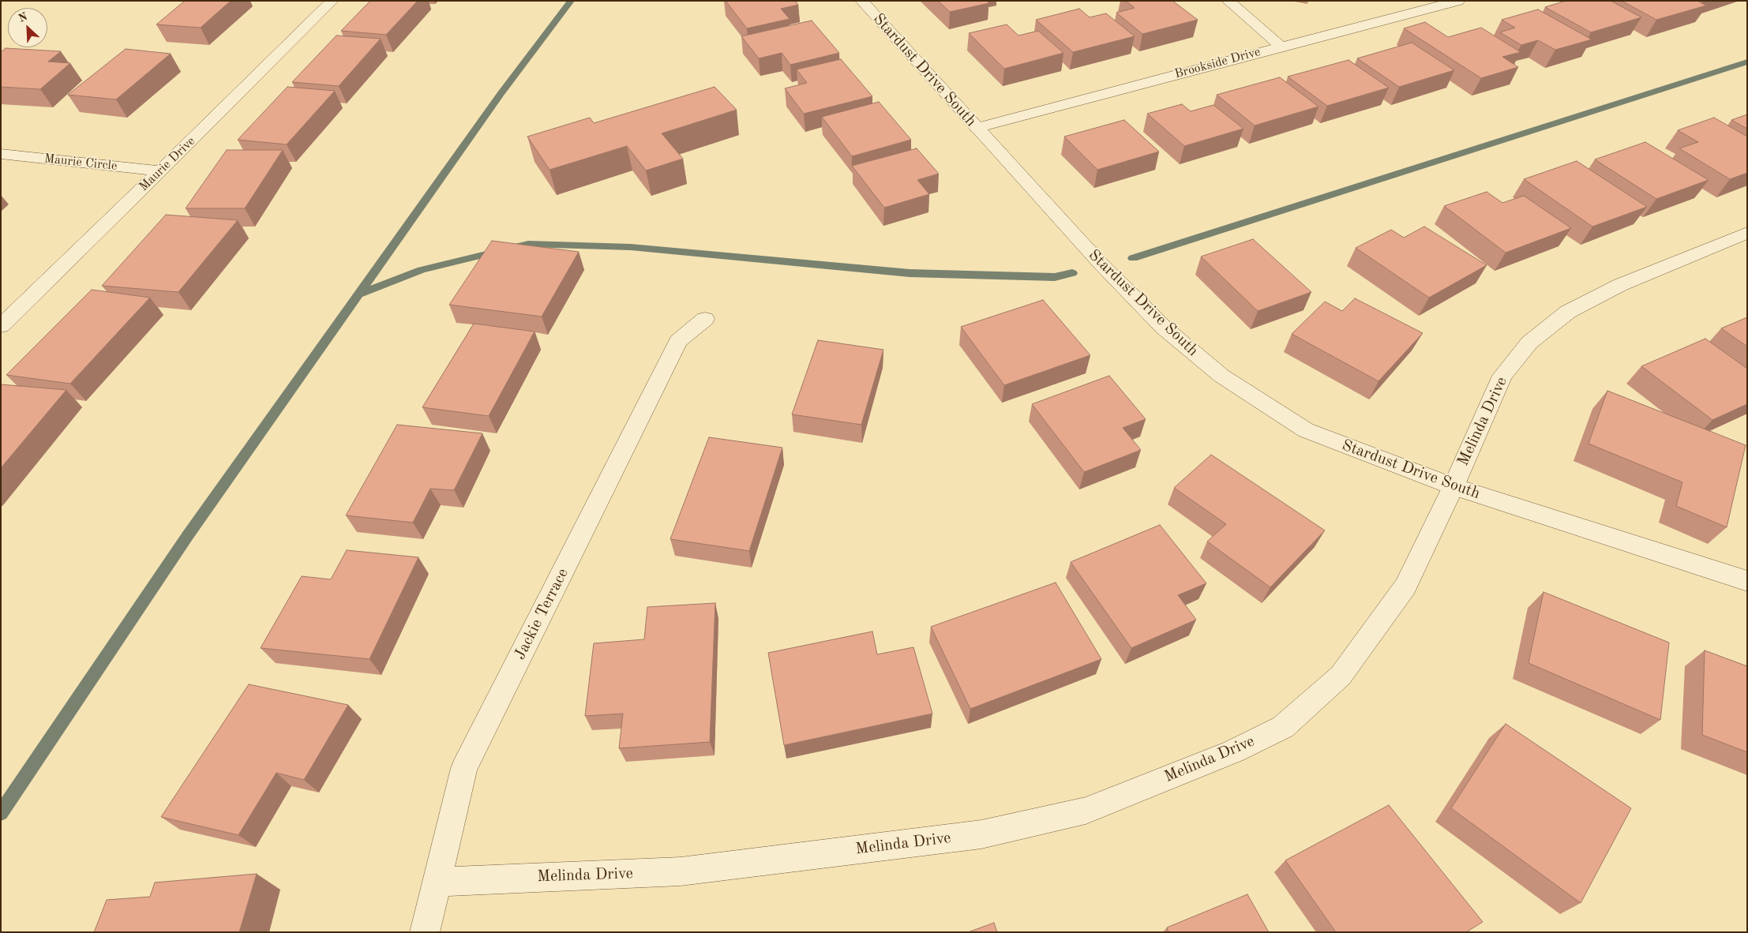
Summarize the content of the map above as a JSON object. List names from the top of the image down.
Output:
{
  "streets": {
    "street": [
      "Brookside Drive",
      "Stardust Drive South",
      "Maurie Circle",
      "Maurie Drive",
      "Melinda Drive",
      "Jackie Terrace"
    ]
  },
  "crossings": [
    ["Brookside Drive", "Stardust Drive South"],
    ["Stardust Drive South", "Melinda Drive"],
    ["Maurie Circle", "Maurie Drive"],
    ["Melinda Drive", "Jackie Terrace"]
  ],
  "north": "top left"
}
